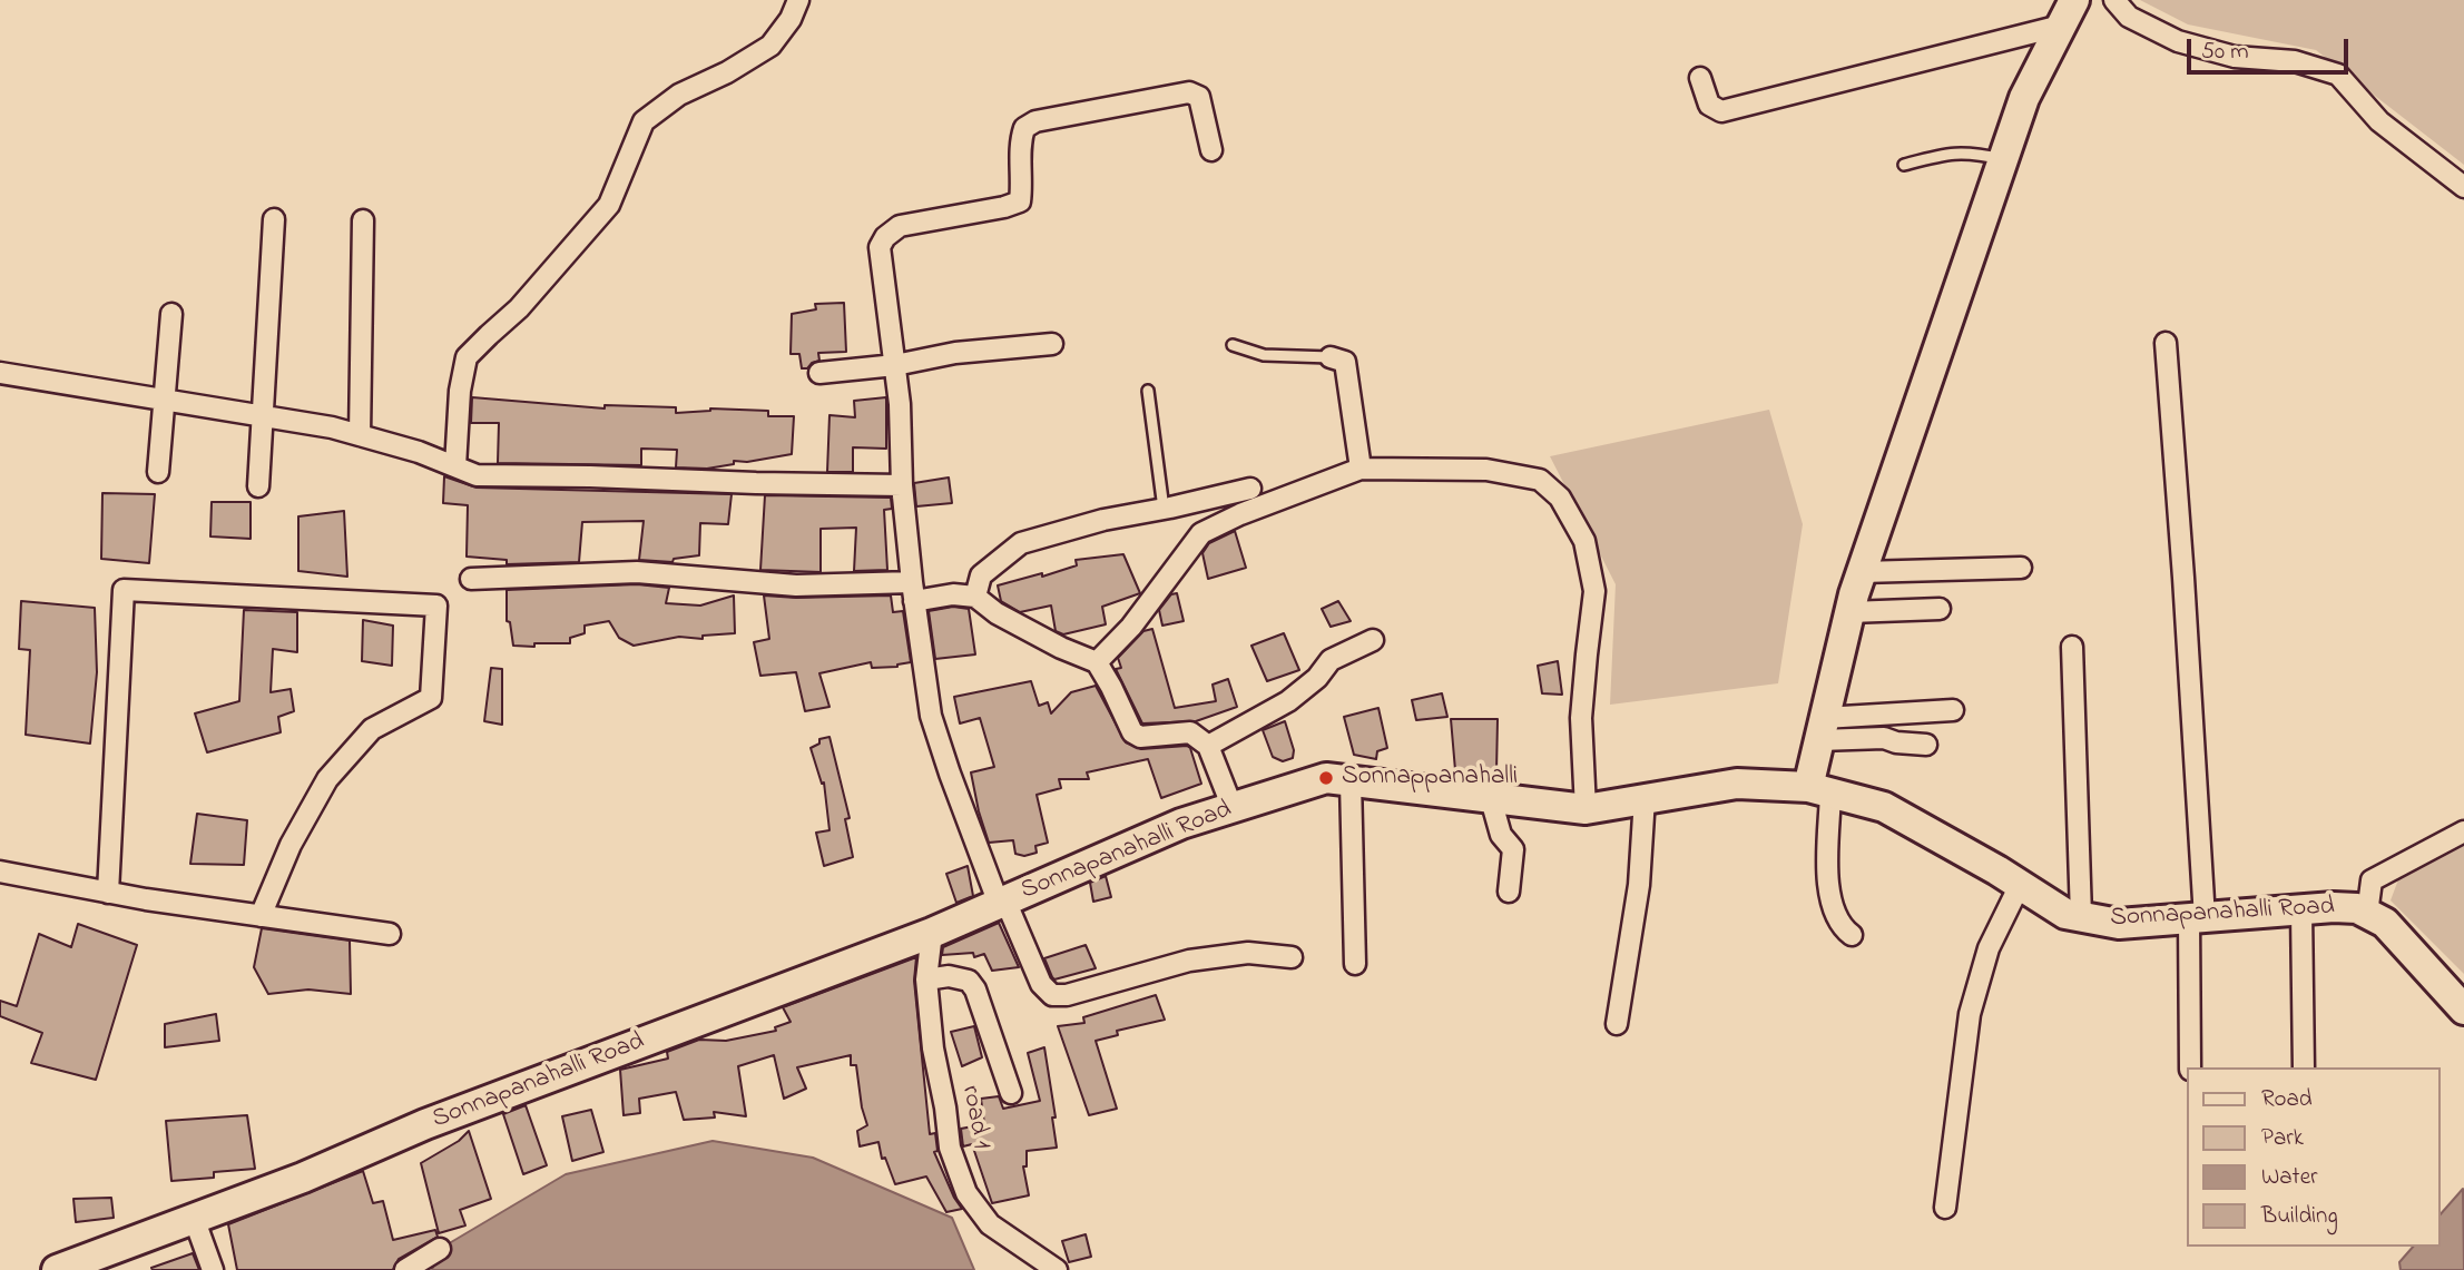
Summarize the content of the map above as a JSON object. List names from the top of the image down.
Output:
{
  "streets": {
    "street": ["Sonnapanahalli Road", "road 1"]
  },
  "crossings": [
    ["Sonnapanahalli Road", "road 1"]
  ],
  "places": ["Sonnappanahalli"],
  "legend": [
    "Road",
    "Park",
    "Water",
    "Building"
  ],
  "scale_bar": "50 m"
}
